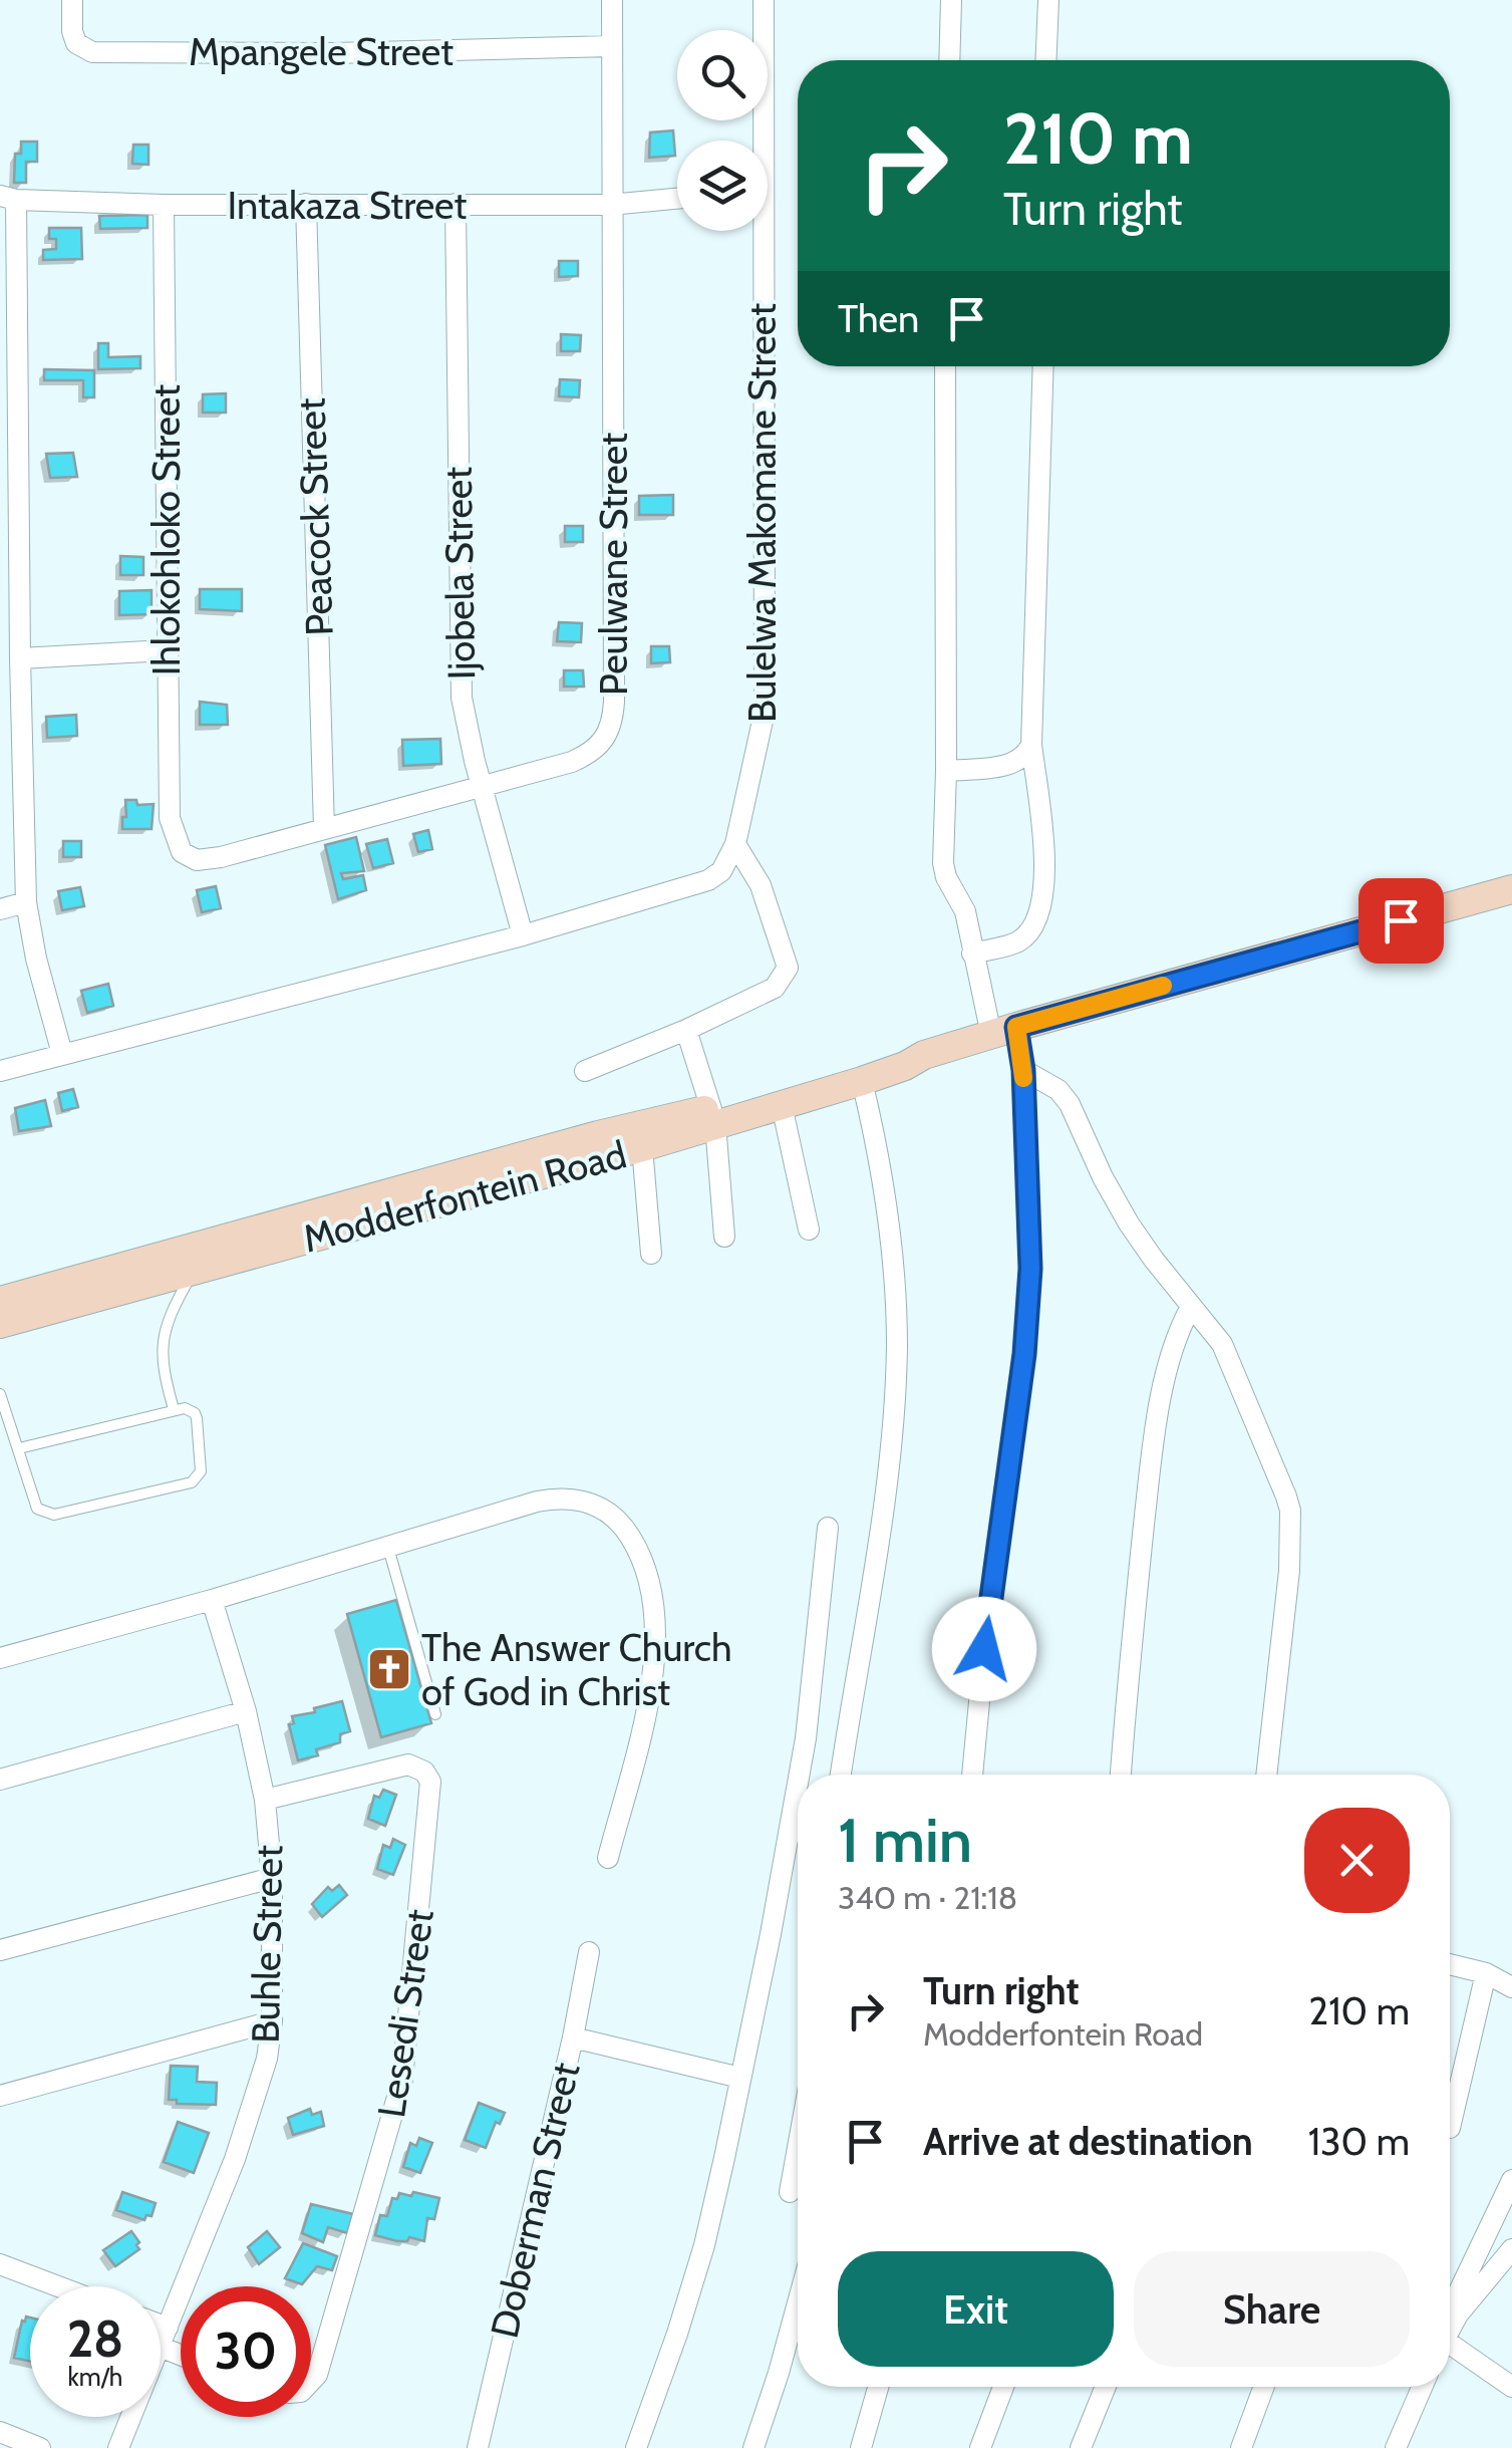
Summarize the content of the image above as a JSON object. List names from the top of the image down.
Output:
{
  "streets": {
    "main road": ["Modderfontein Road"],
    "street": [
      "Mpangele Street",
      "Intakaza Street",
      "Bulelwa Makomane Street",
      "Peacock Street",
      "Ihlokohloko Street",
      "Peulwane Street",
      "Ijobela Street",
      "Buhle Street",
      "Lesedi Street",
      "Doberman Street"
    ]
  },
  "crossings": [
    ["Mpangele Street", "Peulwane Street"],
    ["Intakaza Street", "Peacock Street"],
    ["Intakaza Street", "Ihlokohloko Street"],
    ["Intakaza Street", "Peulwane Street"],
    ["Intakaza Street", "Ijobela Street"],
    ["Bulelwa Makomane Street", "Ijobela Street"],
    ["Peacock Street", "Peulwane Street"],
    ["Ihlokohloko Street", "Peulwane Street"],
    ["Peulwane Street", "Ijobela Street"],
    ["Buhle Street", "Lesedi Street"]
  ],
  "places": {
    "church": ["The Answer Church of God in Christ"]
  },
  "page": {
    "turn": ["210 m", "Turn right"],
    "then": "Then",
    "heading": ["1 min", "340 m · 21:18"],
    "list": [
      {
        "name": "Turn right",
        "note": "Modderfontein Road",
        "value": "210 m"
      },
      {
        "name": "Arrive at destination",
        "value": "130 m"
      }
    ],
    "buttons": ["Exit", "Share"],
    "speed": "28 km/h",
    "limit": "30"
  }
}
